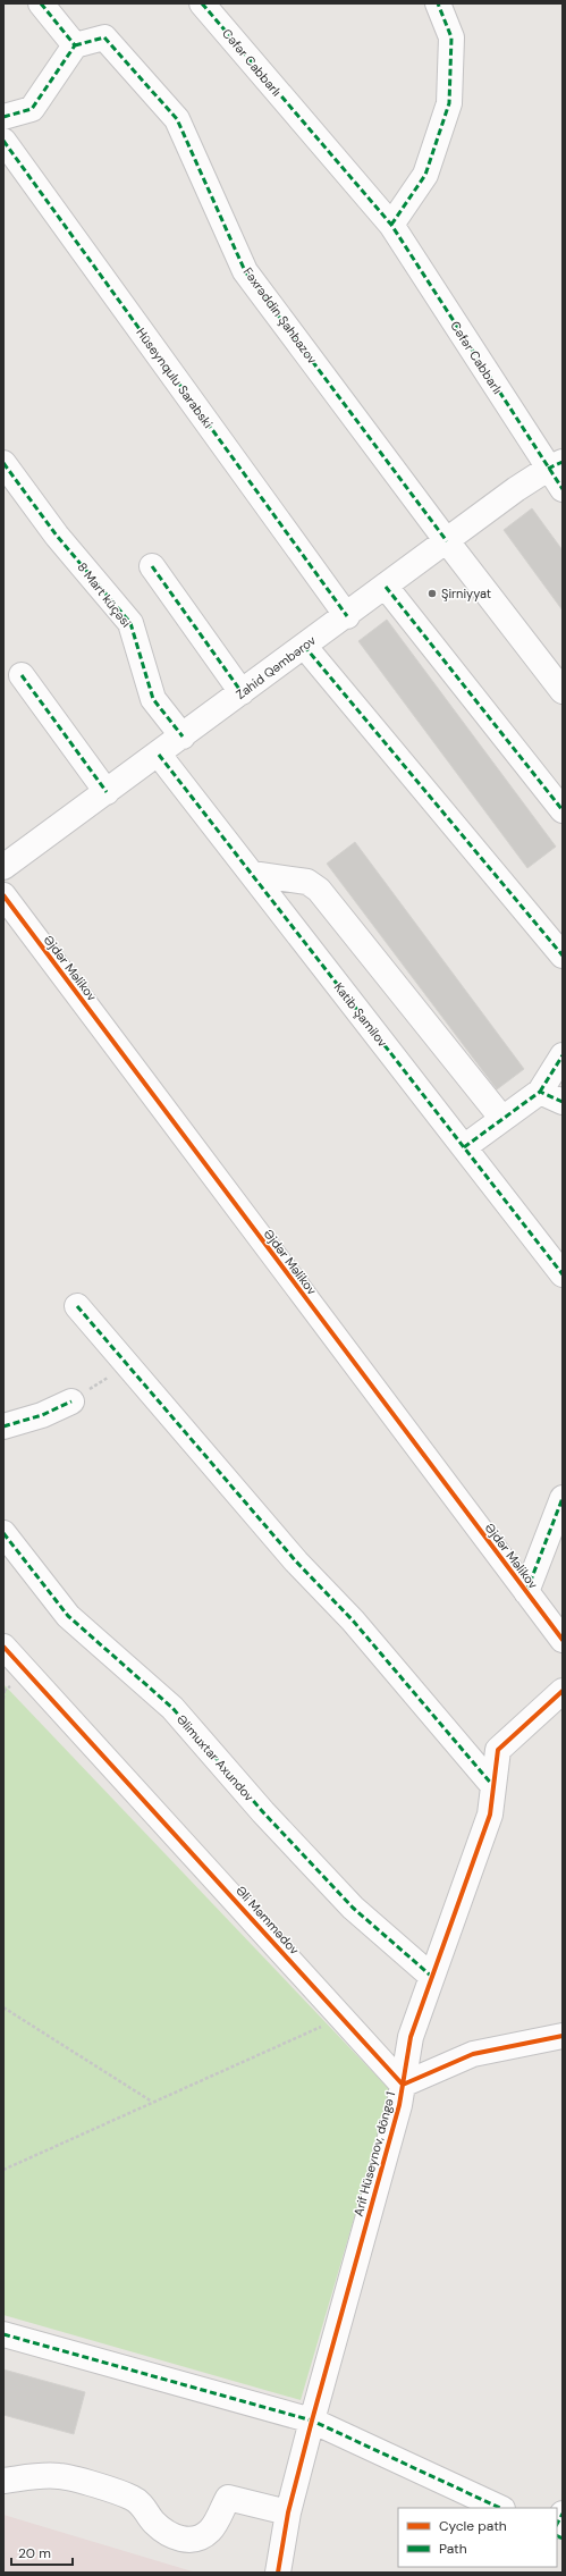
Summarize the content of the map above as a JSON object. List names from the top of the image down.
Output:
{
  "streets": {
    "street": [
      "Cəfər Cabbarlı",
      "Fəxrəddin Şahbazov",
      "Hüseynqulu Sarabski",
      "8 Mart küçəsi",
      "Zahid Qəmbərov",
      "Əjdər Məlikov",
      "Katib Şamilov",
      "Əlimuxtar Axundov",
      "Əli Məmmədov",
      "Arif Hüseynov, döngə 1"
    ]
  },
  "crossings": [
    ["Cəfər Cabbarlı", "Zahid Qəmbərov"],
    ["Fəxrəddin Şahbazov", "Zahid Qəmbərov"],
    ["Hüseynqulu Sarabski", "Zahid Qəmbərov"],
    ["8 Mart küçəsi", "Zahid Qəmbərov"],
    ["Zahid Qəmbərov", "Katib Şamilov"],
    ["Əlimuxtar Axundov", "Arif Hüseynov, döngə 1"],
    ["Əli Məmmədov", "Arif Hüseynov, döngə 1"]
  ],
  "places": ["Şirniyyat"],
  "legend": ["Cycle path", "Path"],
  "scale_bar": "20 m"
}
